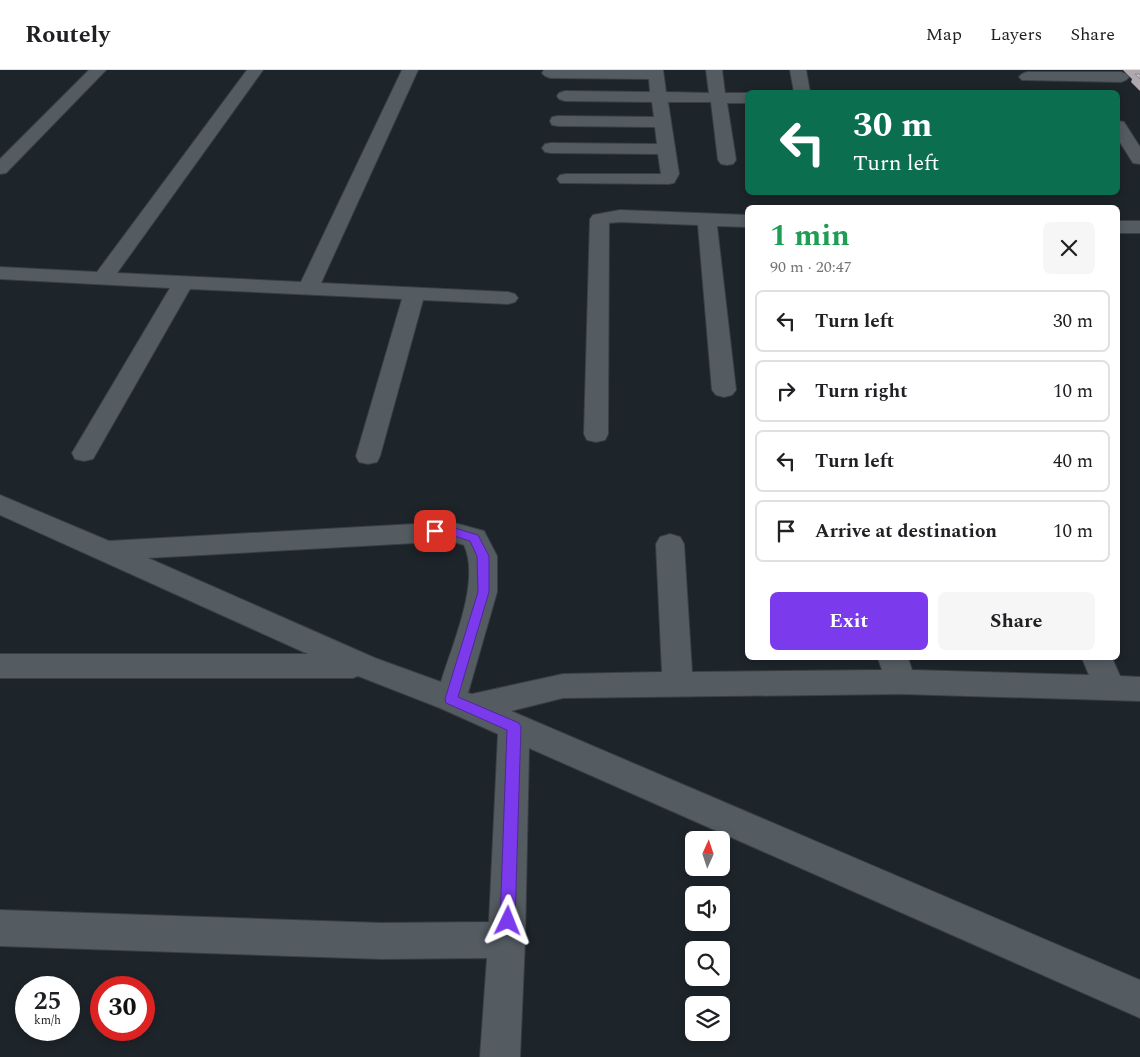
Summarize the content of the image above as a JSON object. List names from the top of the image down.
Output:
{
  "north": "top",
  "page": {
    "header": "Routely",
    "nav": ["Map", "Layers", "Share"],
    "turn": ["30 m", "Turn left"],
    "heading": ["1 min", "90 m · 20:47"],
    "list": [
      {
        "name": "Turn left",
        "value": "30 m"
      },
      {
        "name": "Turn right",
        "value": "10 m"
      },
      {
        "name": "Turn left",
        "value": "40 m"
      },
      {
        "name": "Arrive at destination",
        "value": "10 m"
      }
    ],
    "buttons": ["Exit", "Share"],
    "speed": "25 km/h",
    "limit": "30"
  }
}
